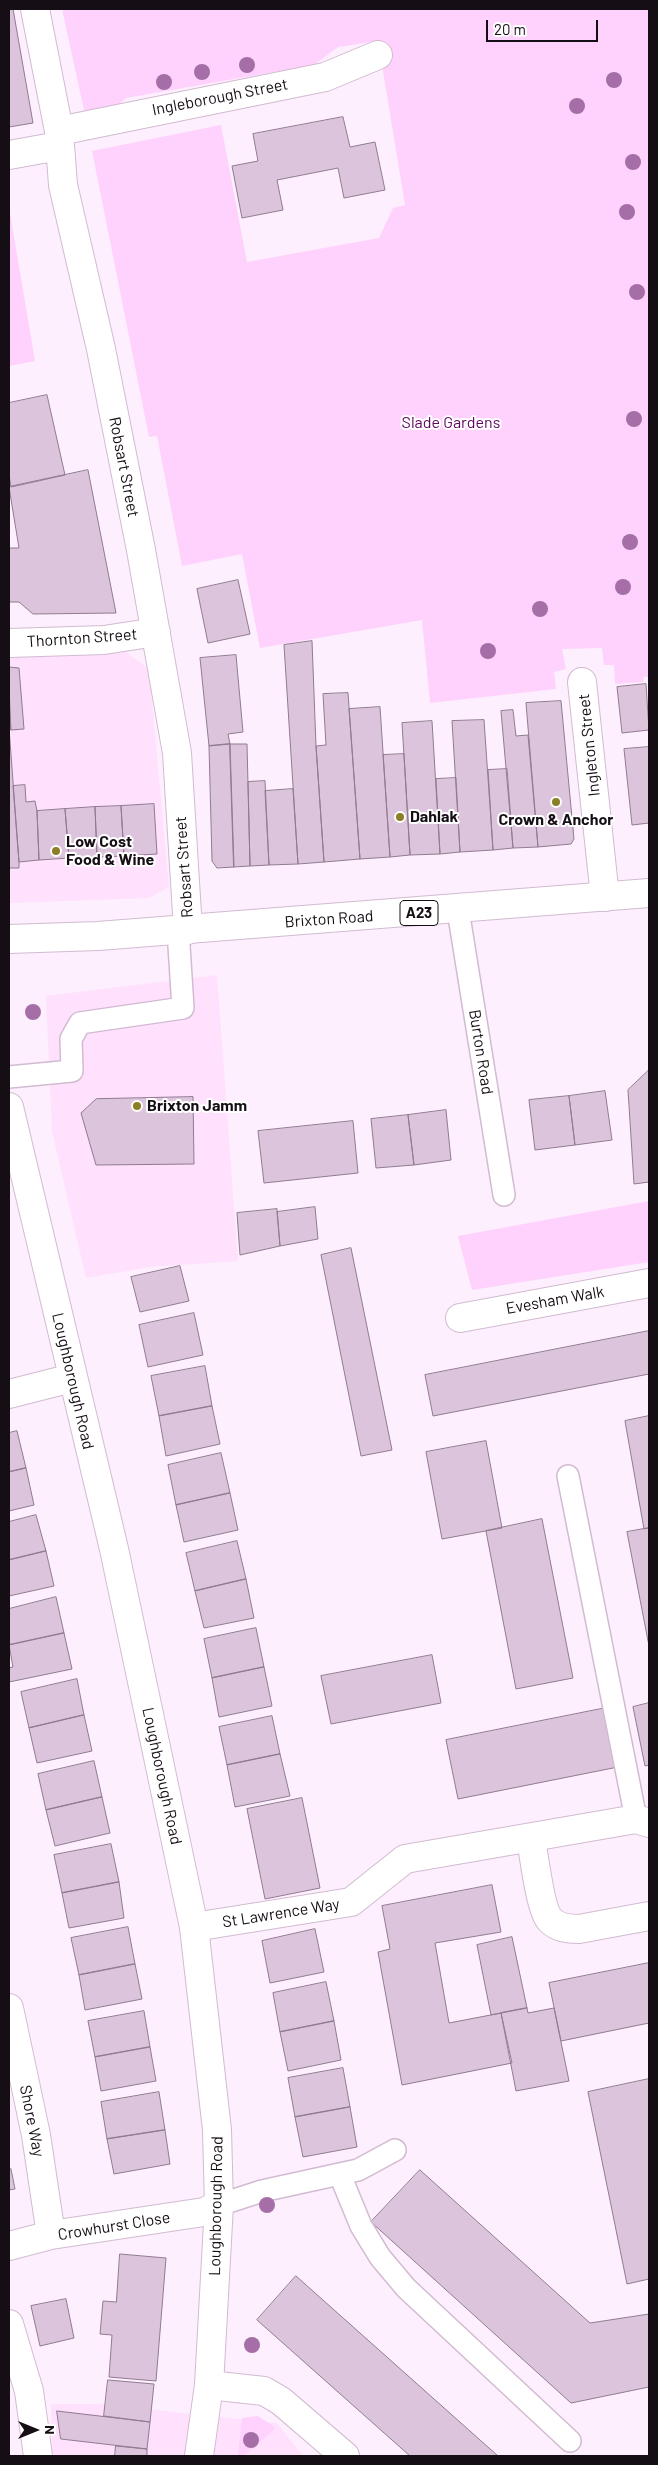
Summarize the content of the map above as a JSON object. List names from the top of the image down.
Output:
{
  "streets": {
    "main road": [
      "Ingleborough Street",
      "Robsart Street",
      "Thornton Street",
      "Ingleton Street",
      "A23",
      "Brixton Road",
      "Evesham Walk",
      "Loughborough Road",
      "St Lawrence Way",
      "Shore Way",
      "Crowhurst Close"
    ],
    "lane": ["Burton Road"]
  },
  "crossings": [
    ["Ingleborough Street", "Robsart Street"],
    ["Robsart Street", "Thornton Street"],
    ["Robsart Street", "Brixton Road"],
    ["Ingleton Street", "Brixton Road"],
    ["Brixton Road", "Burton Road"],
    ["Loughborough Road", "St Lawrence Way"],
    ["Loughborough Road", "Crowhurst Close"],
    ["Shore Way", "Crowhurst Close"]
  ],
  "parks": ["Slade Gardens"],
  "places": [
    "Crown & Anchor",
    "Dahlak",
    "Low Cost Food & Wine",
    "Brixton Jamm"
  ],
  "scale_bar": "20 m",
  "north": "right"
}
